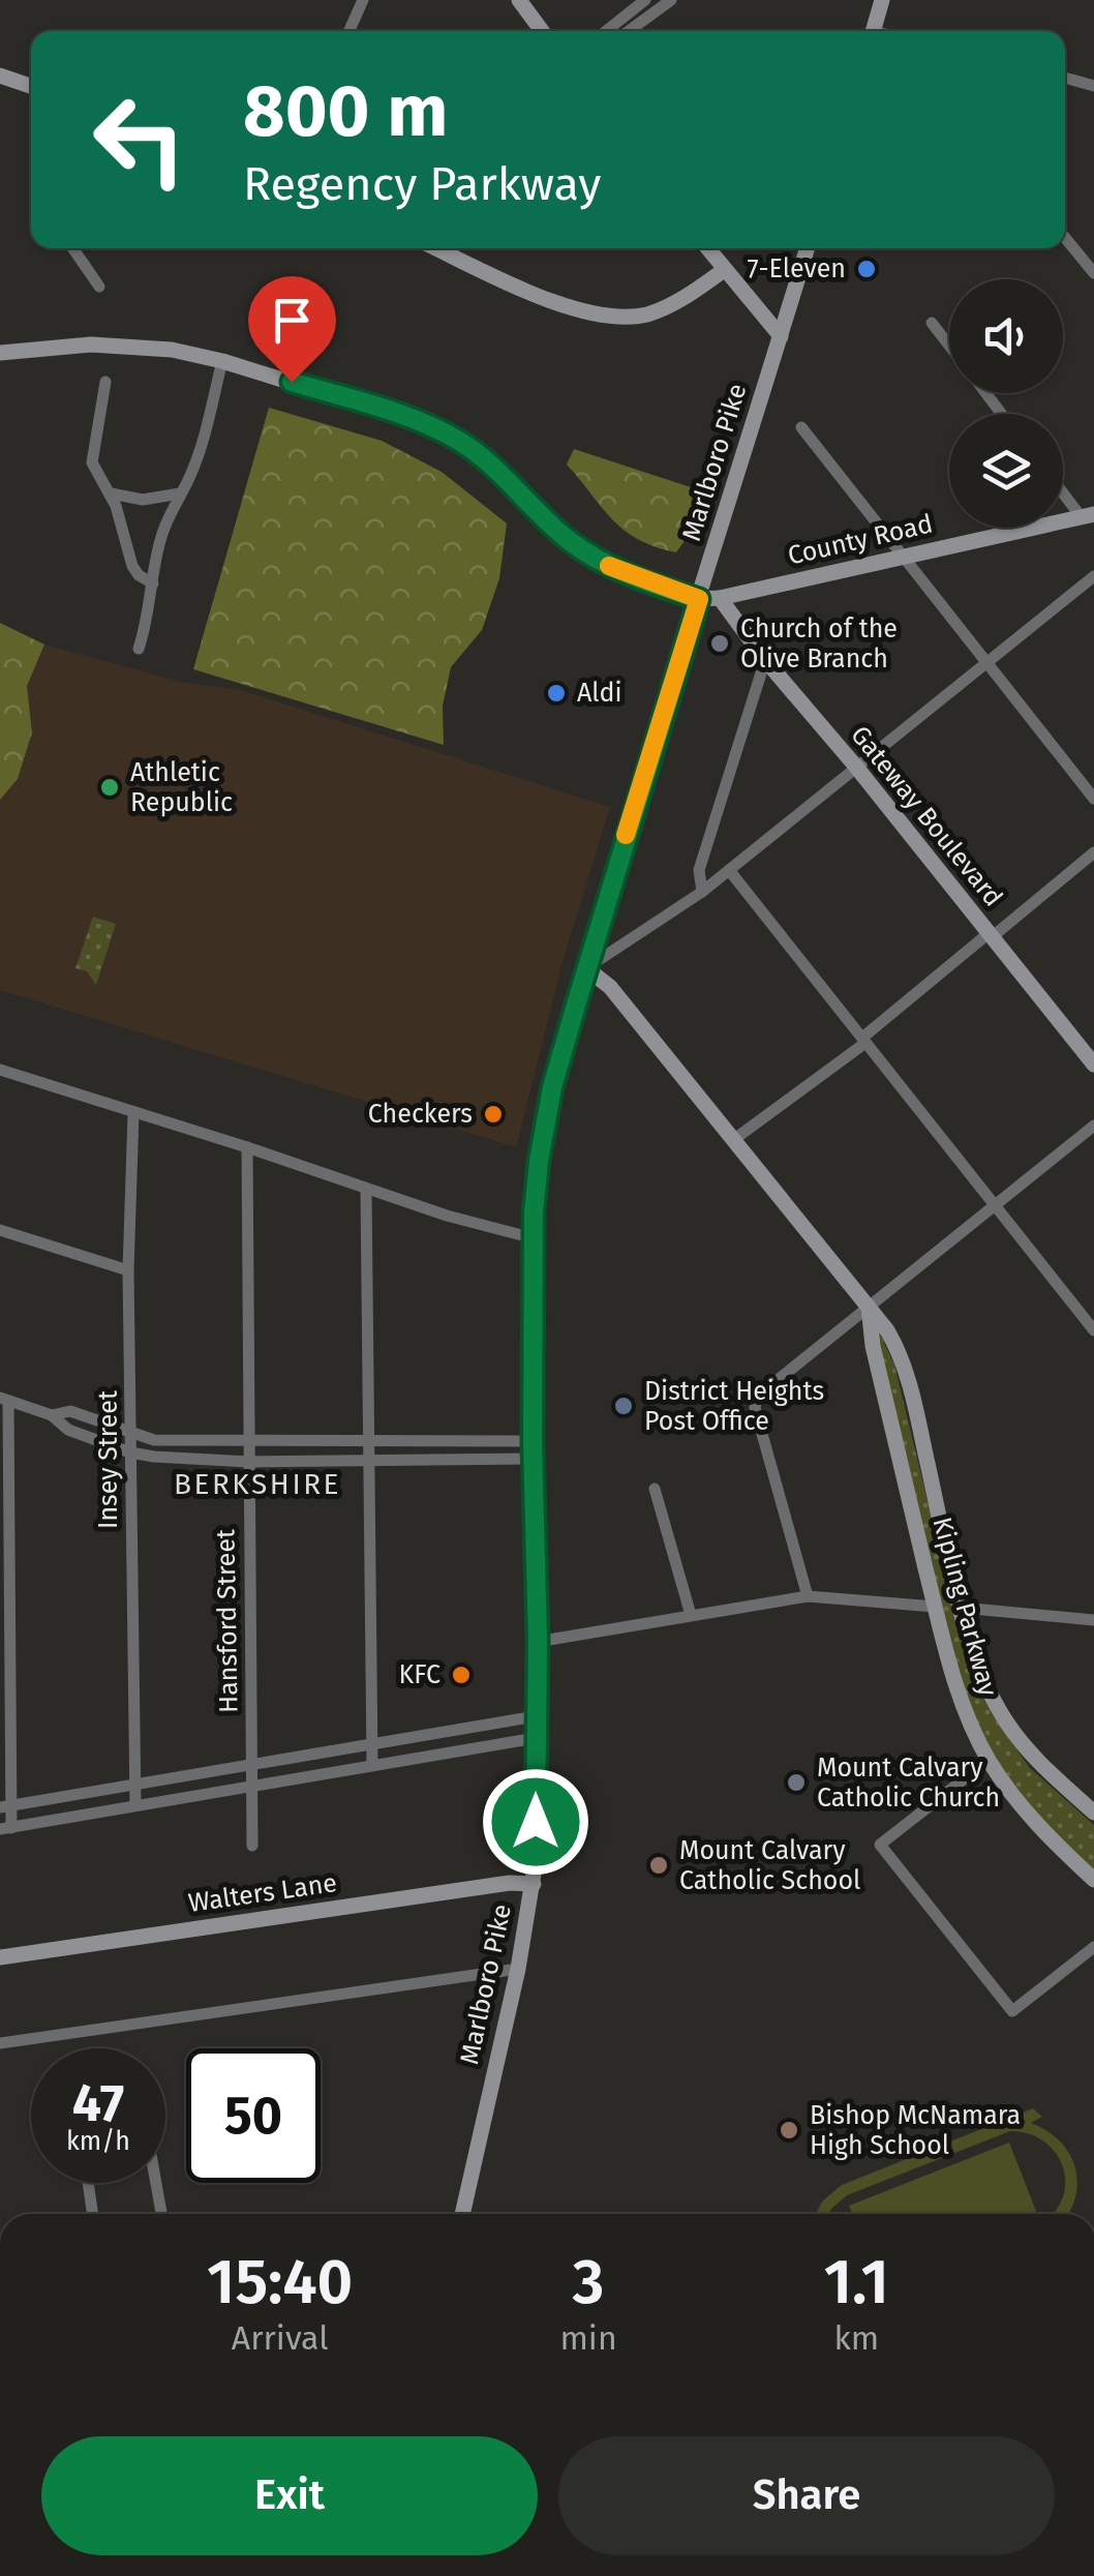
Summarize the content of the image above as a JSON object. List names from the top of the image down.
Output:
{
  "streets": {
    "street": [
      "Marlboro Pike",
      "County Road",
      "Gateway Boulevard",
      "Insey Street",
      "Kipling Parkway",
      "Hansford Street",
      "Walters Lane"
    ]
  },
  "crossings": [
    ["Marlboro Pike", "County Road"],
    ["Marlboro Pike", "Kipling Parkway"],
    ["Marlboro Pike", "Walters Lane"],
    ["County Road", "Gateway Boulevard"]
  ],
  "districts": ["BERKSHIRE"],
  "places": [
    "7-Eleven",
    "Church of the Olive Branch",
    "Aldi",
    "Athletic Republic",
    "Checkers",
    "District Heights Post Office",
    "KFC",
    "Mount Calvary Catholic Church",
    "Mount Calvary Catholic School",
    "Bishop McNamara High School"
  ],
  "page": {
    "turn": ["800 m", "Regency Parkway"],
    "speed": "47 km/h",
    "limit": "50",
    "eta": [
      "15:40",
      "Arrival",
      "3",
      "min",
      "1.1",
      "km"
    ],
    "buttons": ["Exit", "Share"]
  }
}
